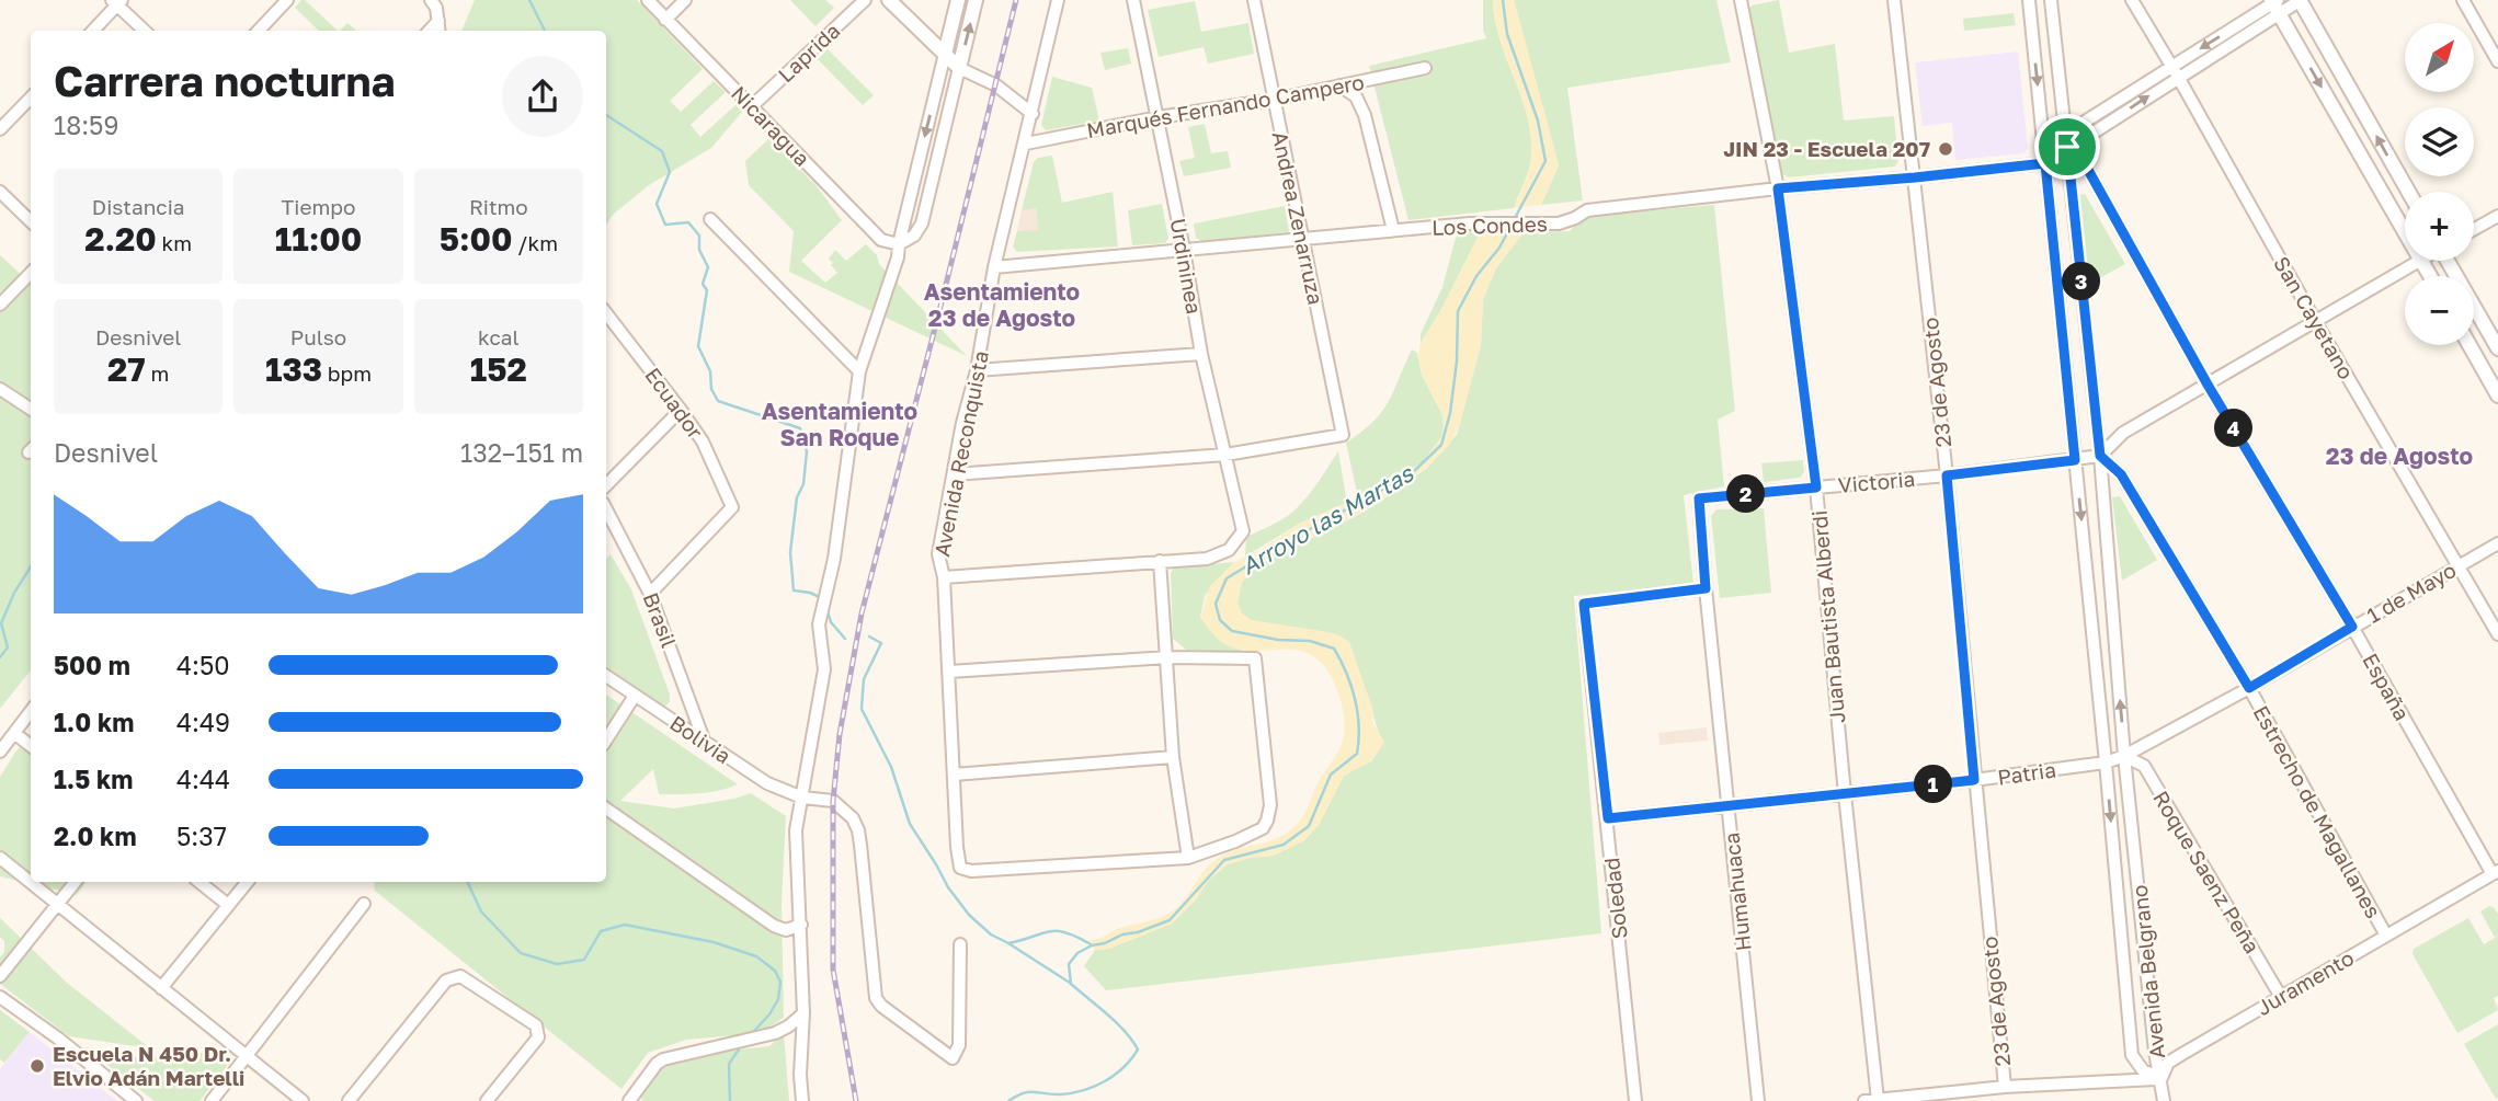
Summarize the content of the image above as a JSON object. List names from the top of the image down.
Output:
{
  "streets": {
    "street": [
      "Laprida",
      "Marqués Fernando Campero",
      "Nicaragua",
      "Andrea Zenarruza",
      "Los Condes",
      "Urdininea",
      "San Cayetano",
      "23 de Agosto",
      "Ecuador",
      "Avenida Reconquista",
      "Victoria",
      "1 de Mayo",
      "Juan Bautista Alberdi",
      "Brasil",
      "España",
      "Bolivia",
      "Patria",
      "Estrecho de Magallanes",
      "Roque Saenz Peña",
      "Humahuaca",
      "Soledad",
      "Avenida Belgrano",
      "Juramento"
    ]
  },
  "crossings": [
    ["Laprida", "Nicaragua"],
    ["Marqués Fernando Campero", "Andrea Zenarruza"],
    ["Marqués Fernando Campero", "Urdininea"],
    ["Marqués Fernando Campero", "Avenida Reconquista"],
    ["Andrea Zenarruza", "Los Condes"],
    ["Andrea Zenarruza", "Urdininea"],
    ["Los Condes", "Urdininea"],
    ["Los Condes", "23 de Agosto"],
    ["Los Condes", "Avenida Reconquista"],
    ["Los Condes", "Juan Bautista Alberdi"],
    ["Los Condes", "Avenida Belgrano"],
    ["San Cayetano", "1 de Mayo"],
    ["23 de Agosto", "Victoria"],
    ["23 de Agosto", "Patria"],
    ["Ecuador", "Brasil"],
    ["Victoria", "Juan Bautista Alberdi"],
    ["Victoria", "Estrecho de Magallanes"],
    ["Victoria", "Humahuaca"],
    ["Victoria", "Avenida Belgrano"],
    ["1 de Mayo", "España"],
    ["1 de Mayo", "Patria"],
    ["1 de Mayo", "Estrecho de Magallanes"],
    ["1 de Mayo", "Roque Saenz Peña"],
    ["1 de Mayo", "Avenida Belgrano"],
    ["Juan Bautista Alberdi", "Patria"],
    ["Brasil", "Bolivia"],
    ["España", "Avenida Belgrano"],
    ["España", "Juramento"],
    ["Patria", "Roque Saenz Peña"],
    ["Patria", "Humahuaca"],
    ["Patria", "Soledad"],
    ["Patria", "Avenida Belgrano"],
    ["Estrecho de Magallanes", "Avenida Belgrano"],
    ["Estrecho de Magallanes", "Juramento"],
    ["Roque Saenz Peña", "Avenida Belgrano"],
    ["Roque Saenz Peña", "Juramento"],
    ["Humahuaca", "Soledad"],
    ["Avenida Belgrano", "Juramento"]
  ],
  "districts": ["Asentamiento 23 de Agosto", "Asentamiento San Roque", "23 de Agosto"],
  "water": ["Arroyo las Martas"],
  "places": ["JIN 23 - Escuela 207", "Escuela N 450 Dr. Elvio Adán Martelli"],
  "north": "top right",
  "page": {
    "map_buttons": ["+", "−"],
    "heading": ["Carrera nocturna", "18:59"],
    "stats": [
      ["Distancia", "2.20 km"],
      ["Tiempo", "11:00"],
      ["Ritmo", "5:00 /km"],
      ["Desnivel", "27 m"],
      ["Pulso", "133 bpm"],
      ["kcal", "152"]
    ],
    "pins": [
      "3",
      "4",
      "2",
      "1"
    ],
    "chart": ["Desnivel", "132–151 m"],
    "list": [
      {
        "name": "500 m",
        "note": "4:50"
      },
      {
        "name": "1.0 km",
        "note": "4:49"
      },
      {
        "name": "1.5 km",
        "note": "4:44"
      },
      {
        "name": "2.0 km",
        "note": "5:37"
      }
    ]
  }
}
